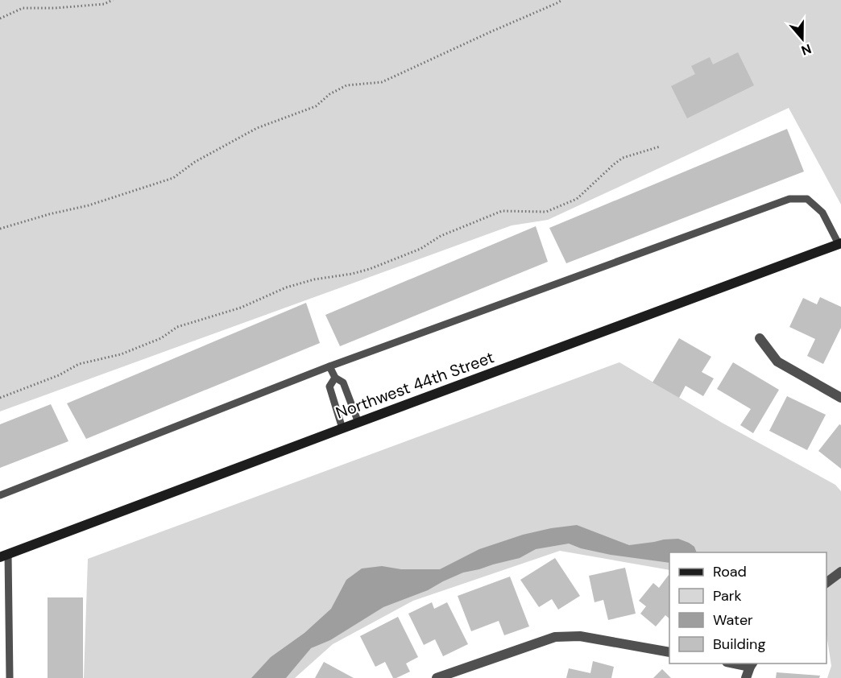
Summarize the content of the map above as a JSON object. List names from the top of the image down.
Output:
{
  "streets": {
    "street": ["Northwest 44th Street"]
  },
  "legend": [
    "Road",
    "Park",
    "Water",
    "Building"
  ],
  "north": "bottom"
}
